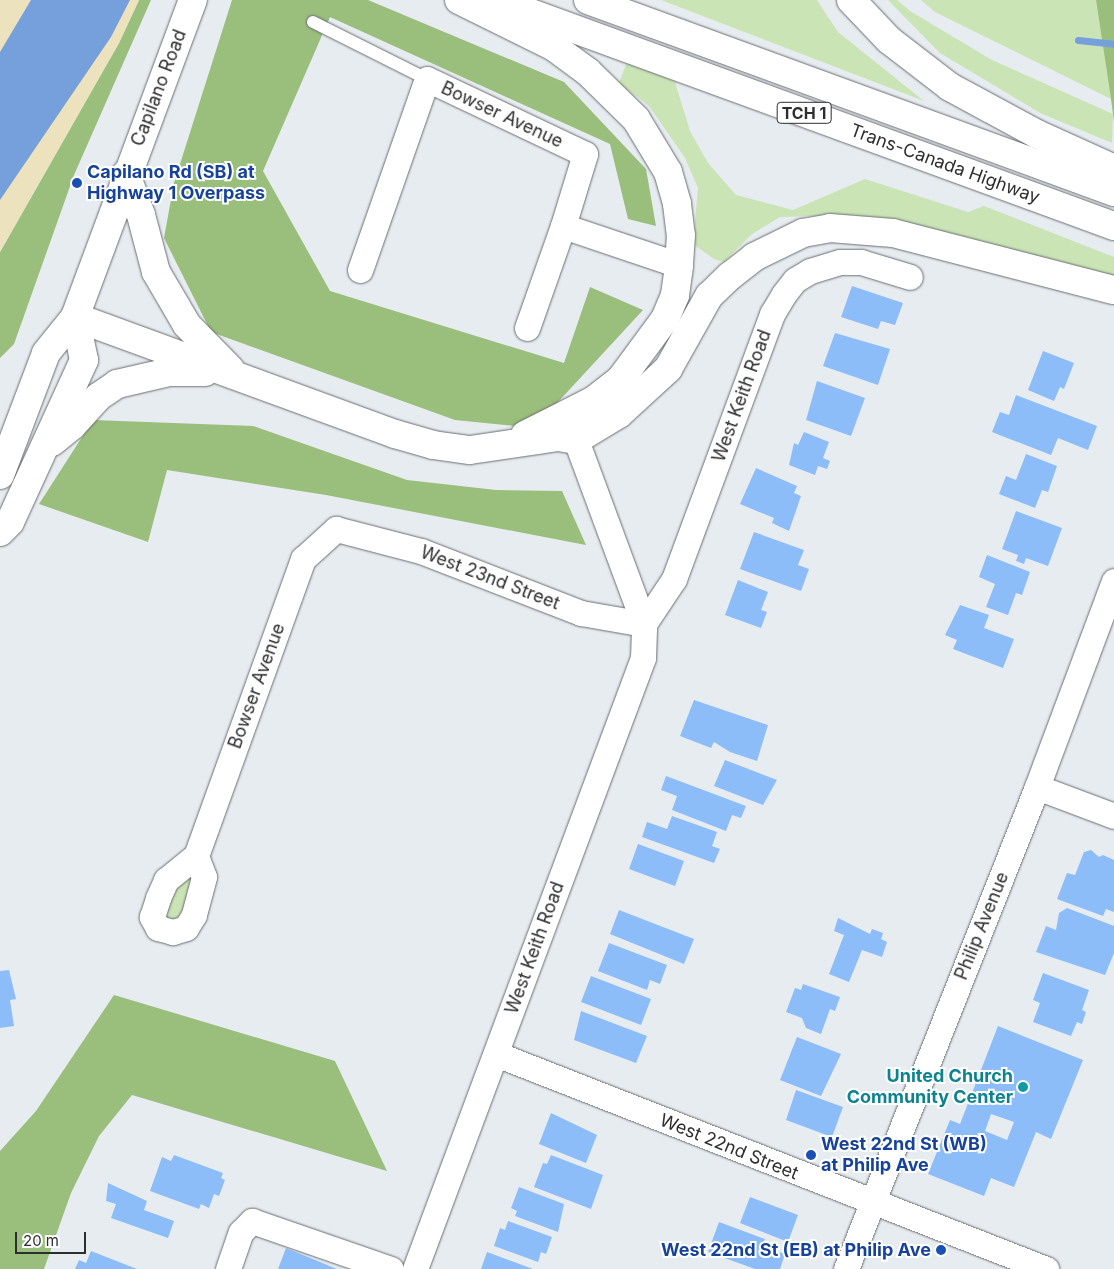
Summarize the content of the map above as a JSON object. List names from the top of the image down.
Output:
{
  "streets": {
    "main road": ["Capilano Road", "TCH 1", "Trans-Canada Highway"],
    "street": [
      "Bowser Avenue",
      "West Keith Road",
      "West 23nd Street",
      "Philip Avenue",
      "West 22nd Street"
    ]
  },
  "crossings": [
    ["Bowser Avenue", "West 23nd Street"],
    ["West Keith Road", "West 23nd Street"],
    ["West Keith Road", "West 22nd Street"],
    ["Philip Avenue", "West 22nd Street"]
  ],
  "places": [
    "Capilano Rd (SB) at Highway 1 Overpass",
    "United Church Community Center",
    "West 22nd St (WB) at Philip Ave",
    "West 22nd St (EB) at Philip Ave"
  ],
  "scale_bar": "20 m"
}
